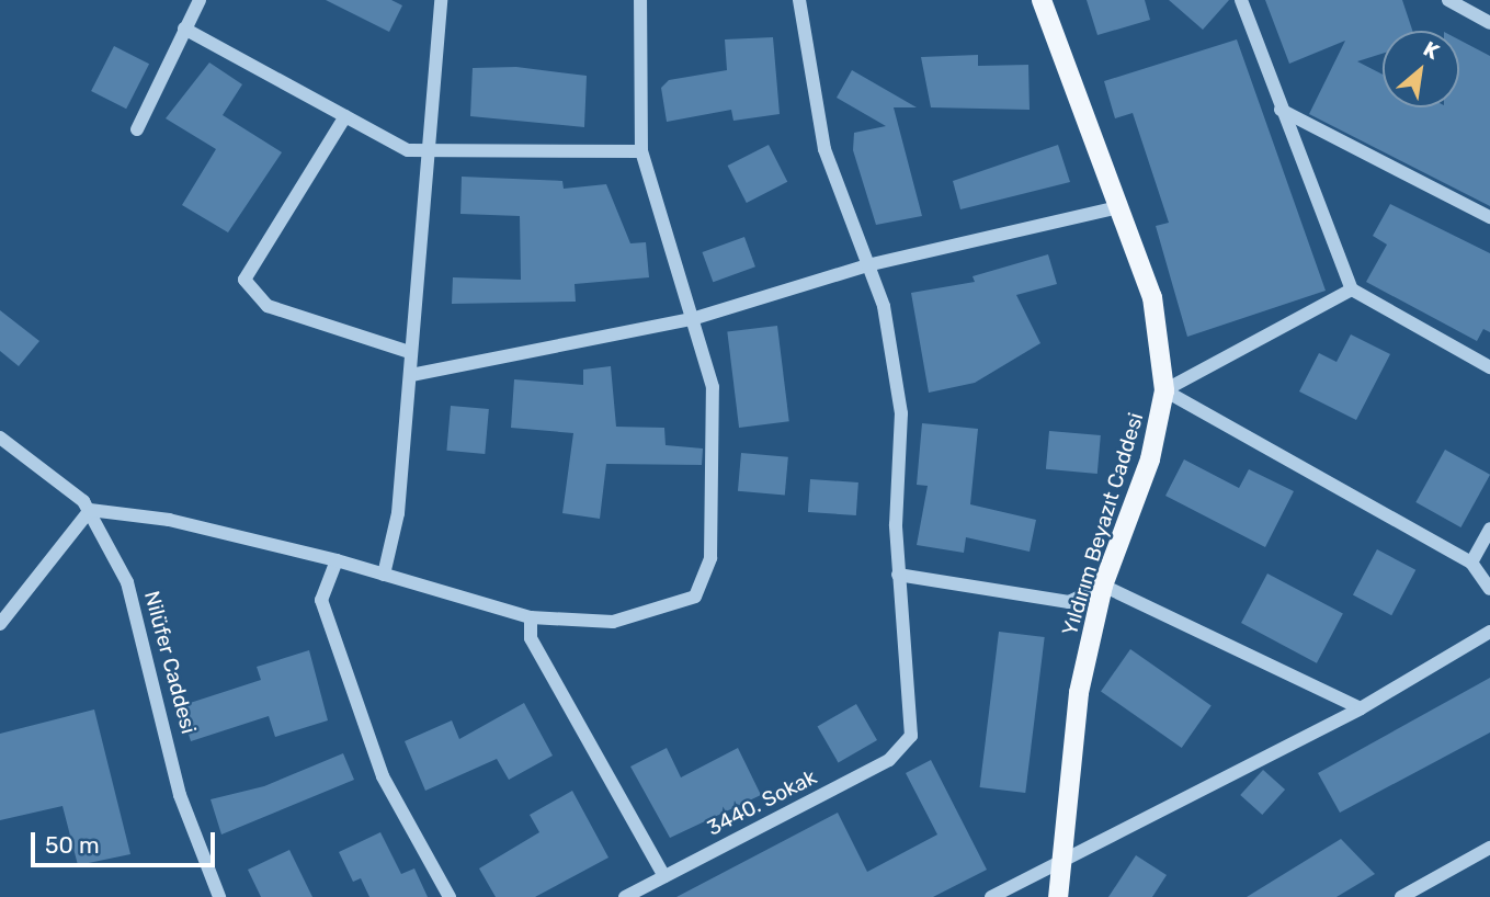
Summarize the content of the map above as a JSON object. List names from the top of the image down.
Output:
{
  "streets": {
    "main road": ["Yıldırım Beyazıt Caddesi"],
    "street": ["Nilüfer Caddesi", "3440. Sokak"]
  },
  "scale_bar": "50 m",
  "north": "top right"
}
